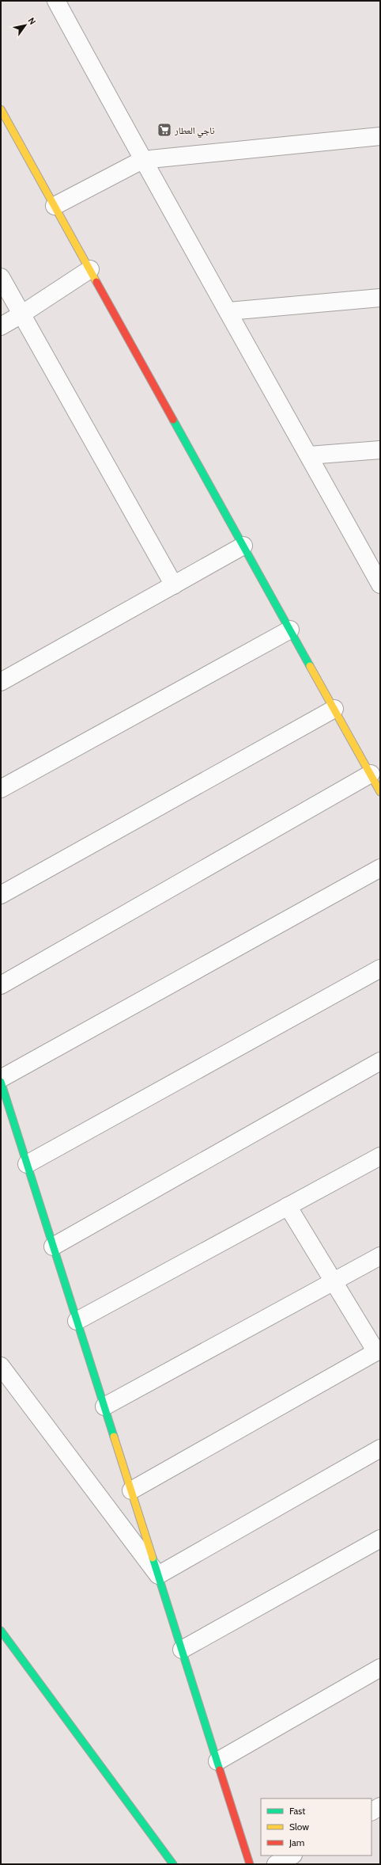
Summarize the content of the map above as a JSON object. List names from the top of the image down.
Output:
{
  "places": {
    "supermarket": ["ناجي العطار"]
  },
  "legend": ["Fast", "Slow", "Jam"],
  "north": "top right"
}
